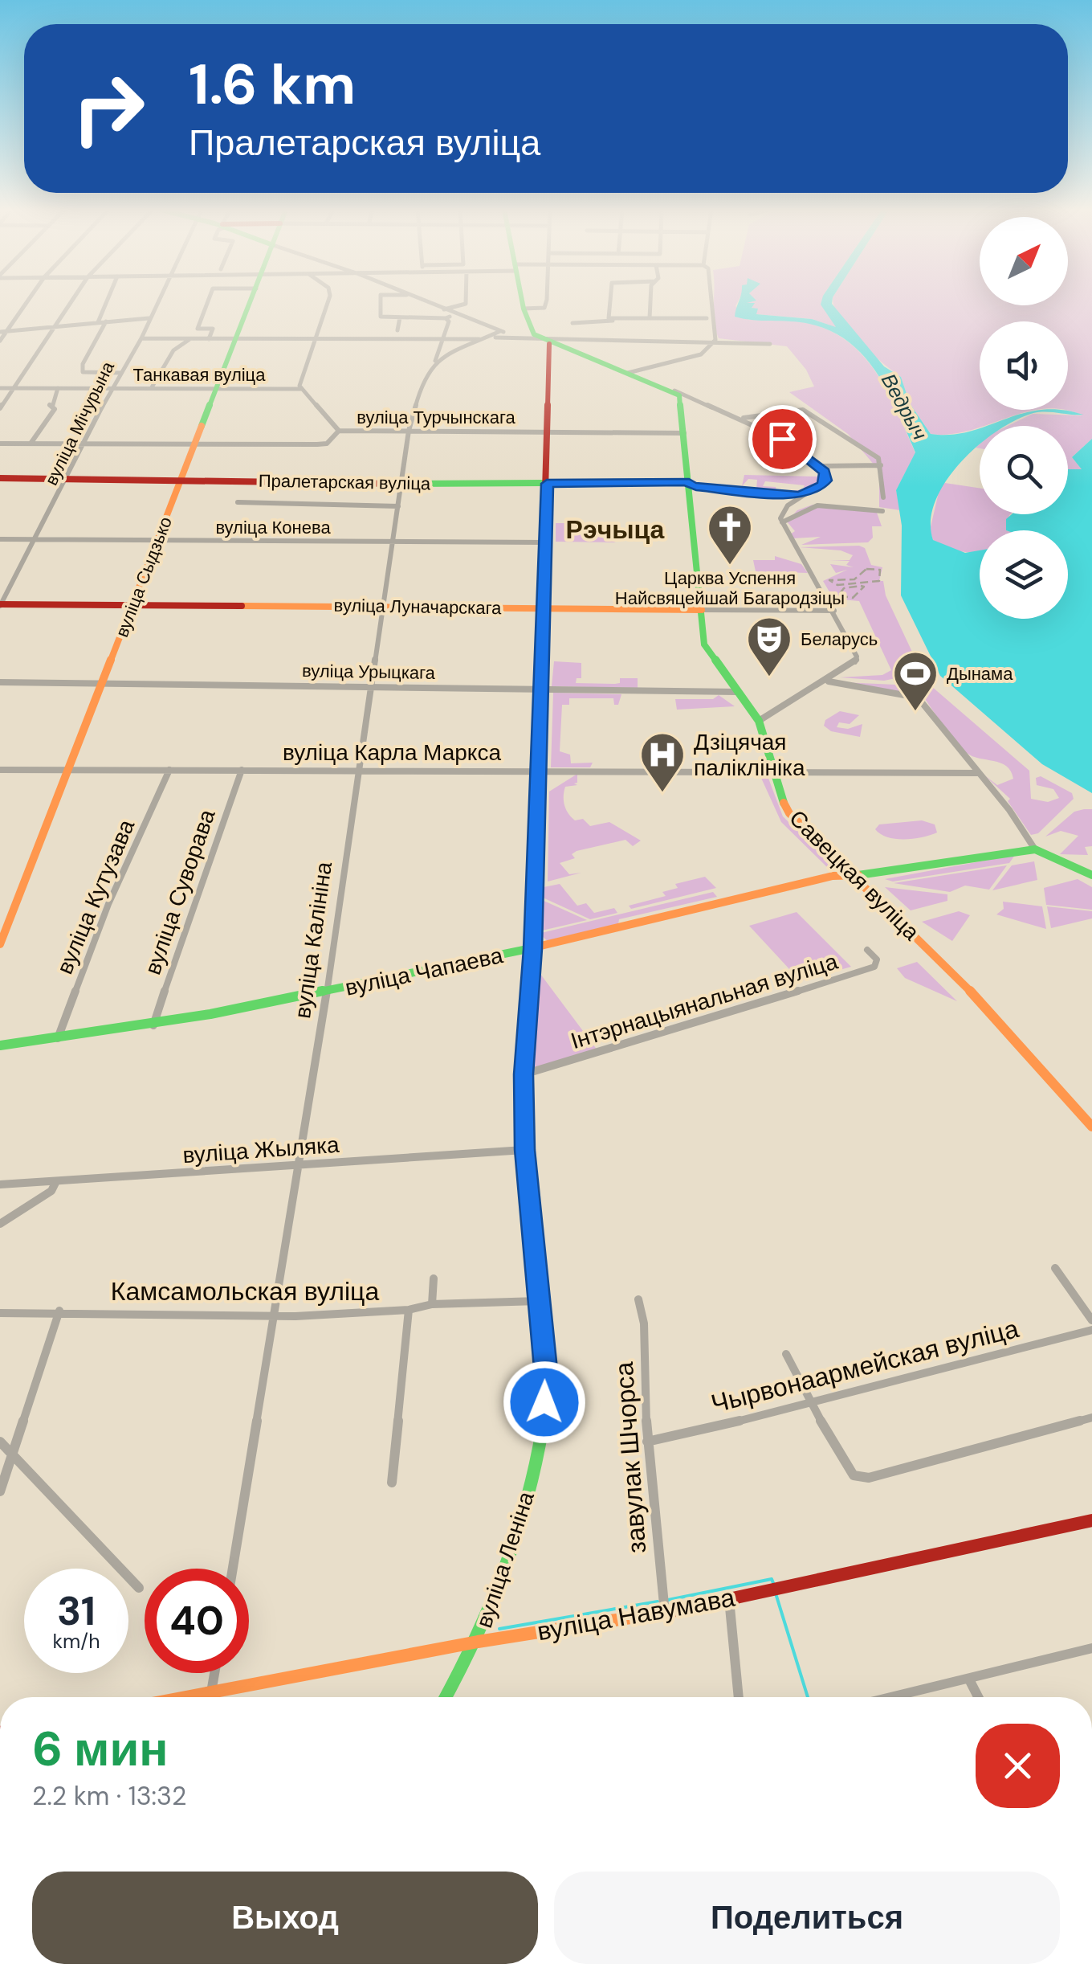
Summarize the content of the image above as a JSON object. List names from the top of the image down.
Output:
{
  "streets": {
    "street": [
      "Танкавая вуліца",
      "вуліца Турчынскага",
      "вуліца Мічурына",
      "Пралетарская вуліца",
      "вуліца Конева",
      "вуліца Сыдзько",
      "вуліца Луначарскага",
      "вуліца Урыцкага",
      "вуліца Карла Маркса",
      "Савецкая вуліца",
      "вуліца Суворава",
      "вуліца Кутузава",
      "вуліца Калініна",
      "вуліца Чапаева",
      "Інтэрнацыянальная вуліца",
      "вуліца Жыляка",
      "Камсамольская вуліца",
      "Чырвонаармейская вуліца",
      "завулак Шчорса",
      "вуліца Леніна",
      "вуліца Навумава"
    ]
  },
  "crossings": [
    ["Танкавая вуліца", "вуліца Мічурына"],
    ["Танкавая вуліца", "вуліца Сыдзько"],
    ["вуліца Турчынскага", "вуліца Мічурына"],
    ["вуліца Турчынскага", "вуліца Сыдзько"],
    ["вуліца Турчынскага", "Савецкая вуліца"],
    ["вуліца Турчынскага", "вуліца Калініна"],
    ["вуліца Турчынскага", "вуліца Леніна"],
    ["вуліца Мічурына", "Пралетарская вуліца"],
    ["вуліца Мічурына", "вуліца Конева"],
    ["вуліца Мічурына", "вуліца Луначарскага"],
    ["Пралетарская вуліца", "вуліца Сыдзько"],
    ["Пралетарская вуліца", "Савецкая вуліца"],
    ["Пралетарская вуліца", "вуліца Калініна"],
    ["Пралетарская вуліца", "вуліца Леніна"],
    ["вуліца Конева", "вуліца Сыдзько"],
    ["вуліца Конева", "вуліца Калініна"],
    ["вуліца Конева", "вуліца Леніна"],
    ["вуліца Сыдзько", "вуліца Луначарскага"],
    ["вуліца Сыдзько", "вуліца Урыцкага"],
    ["вуліца Сыдзько", "вуліца Карла Маркса"],
    ["вуліца Луначарскага", "Савецкая вуліца"],
    ["вуліца Луначарскага", "вуліца Калініна"],
    ["вуліца Луначарскага", "вуліца Леніна"],
    ["вуліца Урыцкага", "Савецкая вуліца"],
    ["вуліца Урыцкага", "вуліца Калініна"],
    ["вуліца Урыцкага", "вуліца Леніна"],
    ["вуліца Карла Маркса", "Савецкая вуліца"],
    ["вуліца Карла Маркса", "вуліца Суворава"],
    ["вуліца Карла Маркса", "вуліца Кутузава"],
    ["вуліца Карла Маркса", "вуліца Калініна"],
    ["вуліца Карла Маркса", "вуліца Леніна"],
    ["Савецкая вуліца", "вуліца Чапаева"],
    ["вуліца Суворава", "вуліца Чапаева"],
    ["вуліца Кутузава", "вуліца Чапаева"],
    ["вуліца Калініна", "вуліца Чапаева"],
    ["вуліца Калініна", "вуліца Жыляка"],
    ["вуліца Калініна", "Камсамольская вуліца"],
    ["вуліца Чапаева", "вуліца Леніна"],
    ["Інтэрнацыянальная вуліца", "вуліца Леніна"],
    ["вуліца Жыляка", "вуліца Леніна"],
    ["Камсамольская вуліца", "вуліца Леніна"],
    ["Чырвонаармейская вуліца", "завулак Шчорса"],
    ["завулак Шчорса", "вуліца Навумава"],
    ["вуліца Леніна", "вуліца Навумава"]
  ],
  "districts": ["Рэчыца"],
  "water": ["Ведрыч"],
  "places": {
    "church": ["Царква Успення Найсвяцейшай Багародзіцы"],
    "theatre": ["Беларусь"],
    "sports": ["Дынама"],
    "hospital": ["Дзіцячая паліклініка"]
  },
  "north": "top right",
  "page": {
    "turn": ["1.6 km", "Пралетарская вуліца"],
    "speed": "31 km/h",
    "limit": "40",
    "heading": ["6 мин", "2.2 km · 13:32"],
    "buttons": ["Выход", "Поделиться"]
  }
}
